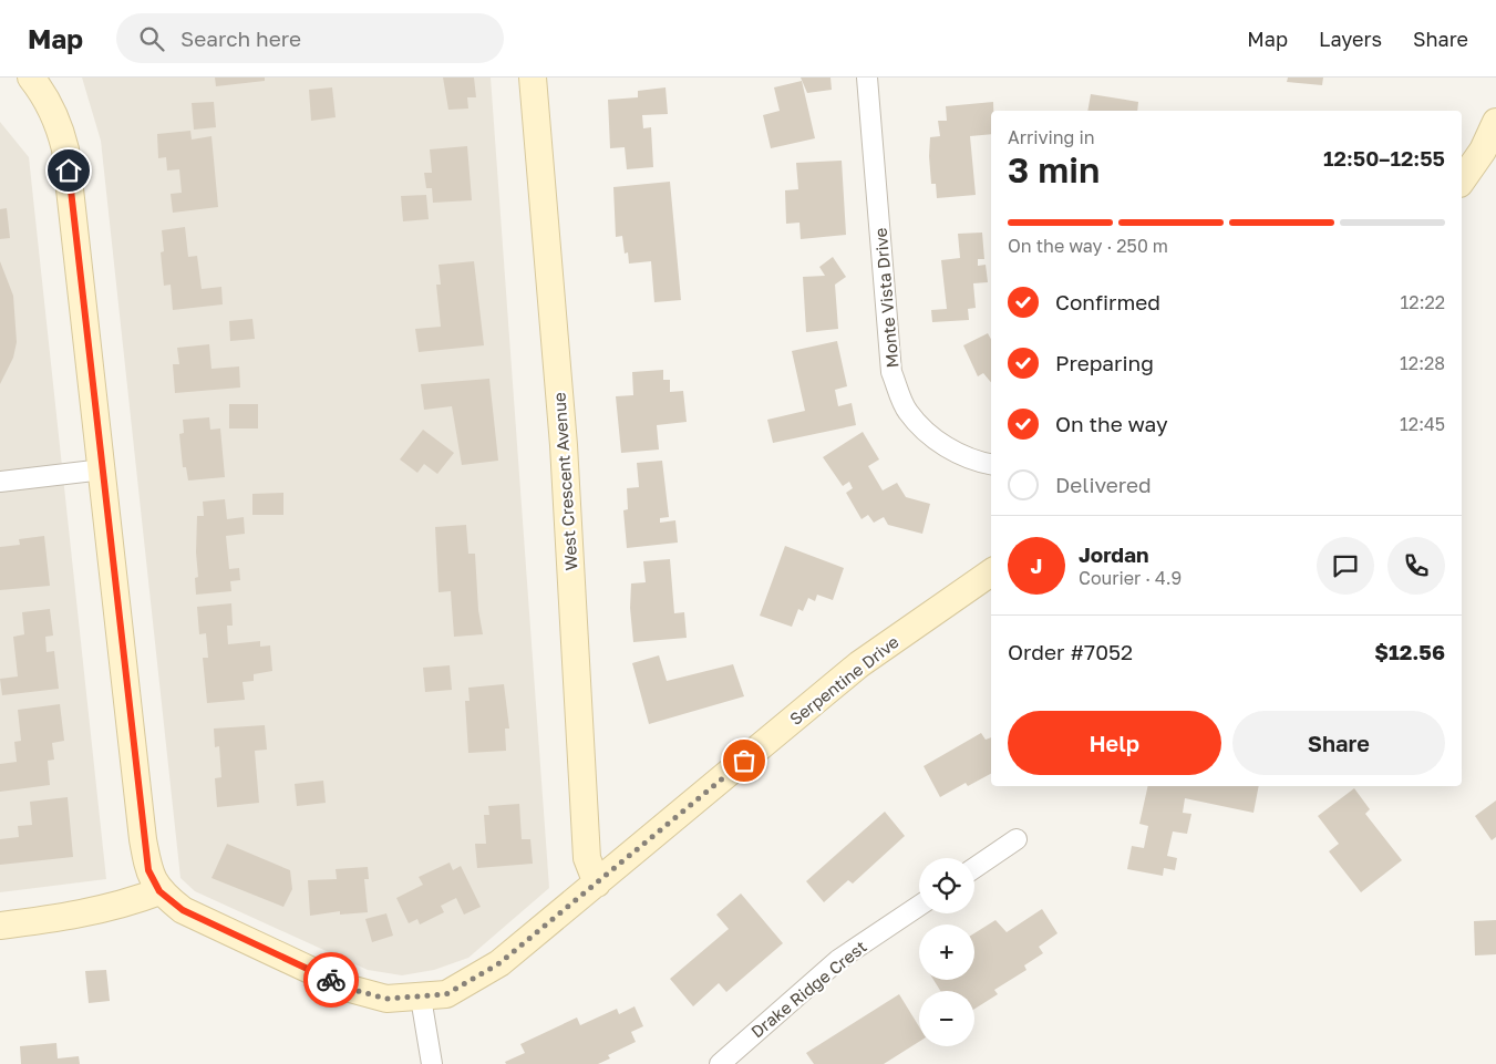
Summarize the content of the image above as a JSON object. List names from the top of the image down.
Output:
{
  "streets": {
    "street": [
      "Monte Vista Drive",
      "West Crescent Avenue",
      "Serpentine Drive",
      "Drake Ridge Crest"
    ]
  },
  "crossings": [
    ["West Crescent Avenue", "Serpentine Drive"]
  ],
  "page": {
    "header": "Map",
    "search": "Search here",
    "nav": ["Map", "Layers", "Share"],
    "heading": ["3 min", "Arriving in", "12:50–12:55"],
    "panel": [
      "Jordan",
      "Courier · 4.9",
      "Order #7052",
      "$12.56"
    ],
    "bar": "On the way · 250 m",
    "list": [
      ["Confirmed", "12:22"],
      ["Preparing", "12:28"],
      ["On the way", "12:45"],
      "Delivered"
    ],
    "round": "J",
    "buttons": ["Help", "Share"],
    "map_buttons": ["+", "−"]
  }
}
